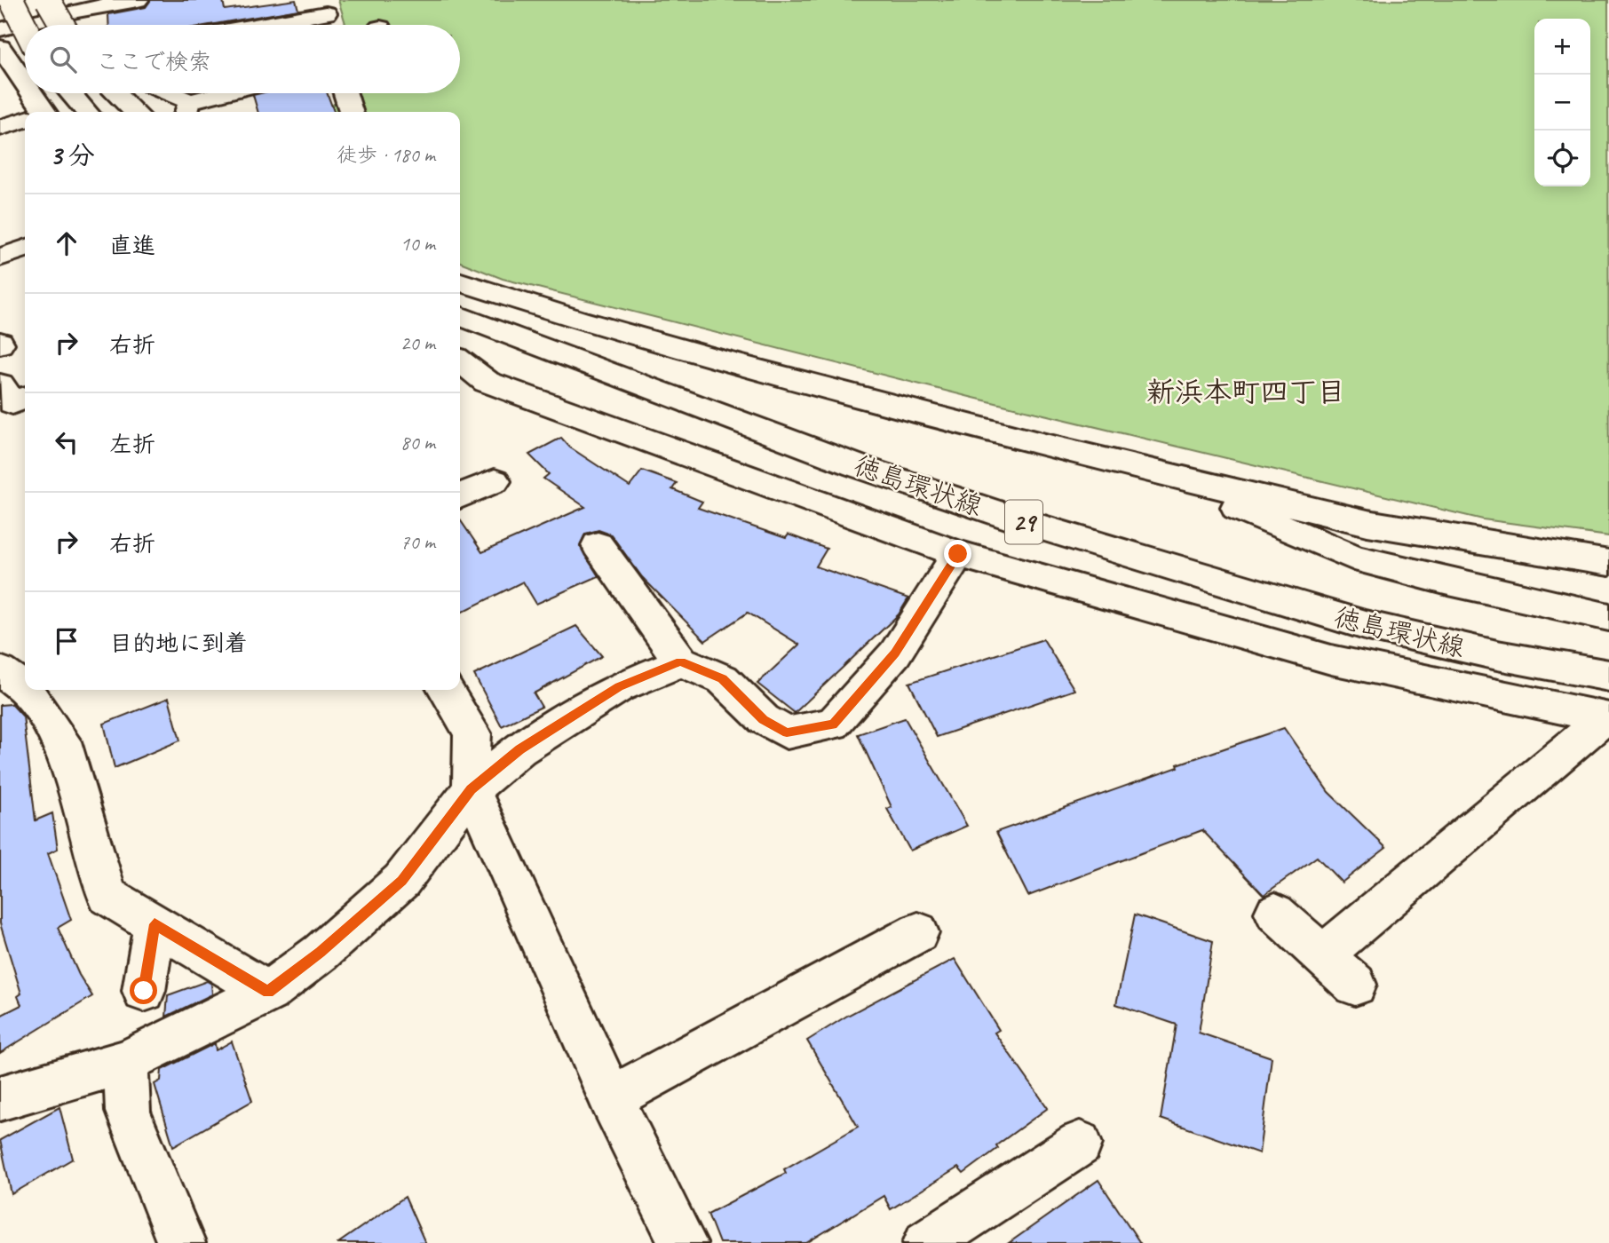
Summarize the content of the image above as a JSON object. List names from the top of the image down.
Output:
{
  "streets": {
    "street": ["徳島環状線", "29"]
  },
  "districts": ["新浜本町四丁目"],
  "page": {
    "map_buttons": ["+", "−"],
    "search": "ここで検索",
    "heading": ["3 分", "徒歩 · 180 m"],
    "list": [
      ["直進", "10 m"],
      ["右折", "20 m"],
      ["左折", "80 m"],
      ["右折", "70 m"],
      "目的地に到着"
    ]
  }
}
